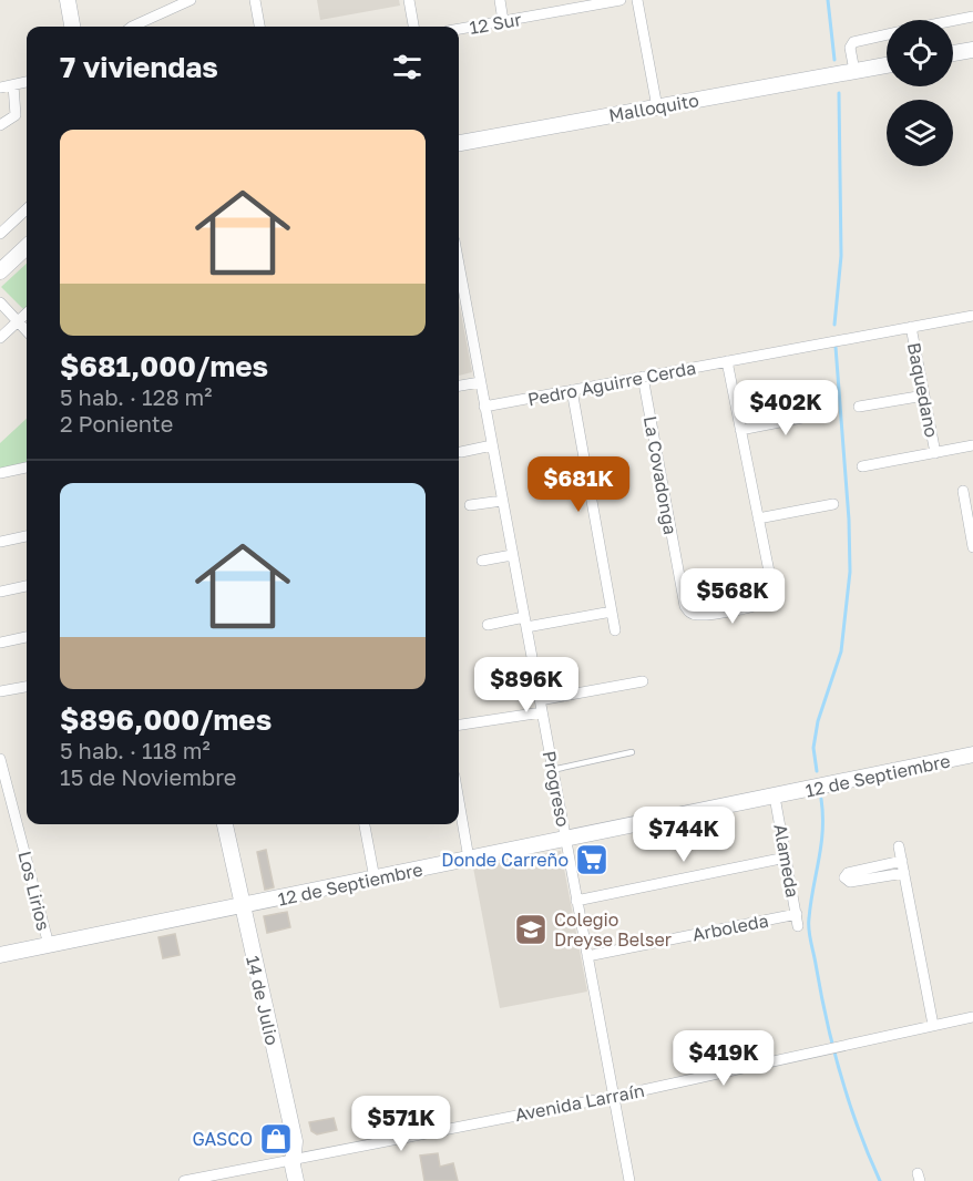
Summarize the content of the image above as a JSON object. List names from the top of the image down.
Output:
{
  "streets": {
    "street": [
      "12 Sur",
      "Malloquito",
      "Pedro Aguirre Cerda",
      "Baquedano",
      "La Covadonga",
      "12 de Septiembre",
      "Progreso",
      "Alameda",
      "Los Lirios",
      "Arboleda",
      "14 de Julio",
      "Avenida Larraín"
    ]
  },
  "crossings": [
    ["Pedro Aguirre Cerda", "Baquedano"],
    ["Pedro Aguirre Cerda", "La Covadonga"],
    ["Pedro Aguirre Cerda", "Progreso"],
    ["12 de Septiembre", "Progreso"],
    ["12 de Septiembre", "Alameda"],
    ["12 de Septiembre", "Los Lirios"],
    ["12 de Septiembre", "14 de Julio"],
    ["Progreso", "Arboleda"],
    ["Progreso", "Avenida Larraín"],
    ["Alameda", "Arboleda"],
    ["14 de Julio", "Avenida Larraín"]
  ],
  "places": {
    "supermarket": ["Donde Carreño"],
    "school or university": ["Colegio Dreyse Belser"],
    "shop": ["GASCO"]
  },
  "page": {
    "heading": "7 viviendas",
    "list": [
      {
        "name": "$681,000/mes",
        "note": "5 hab. · 128 m² · 2 Poniente"
      },
      {
        "name": "$896,000/mes",
        "note": "5 hab. · 118 m² · 15 de Noviembre"
      }
    ],
    "price": [
      "$402K",
      "$681K",
      "$568K",
      "$896K",
      "$744K",
      "$419K",
      "$571K"
    ]
  }
}
